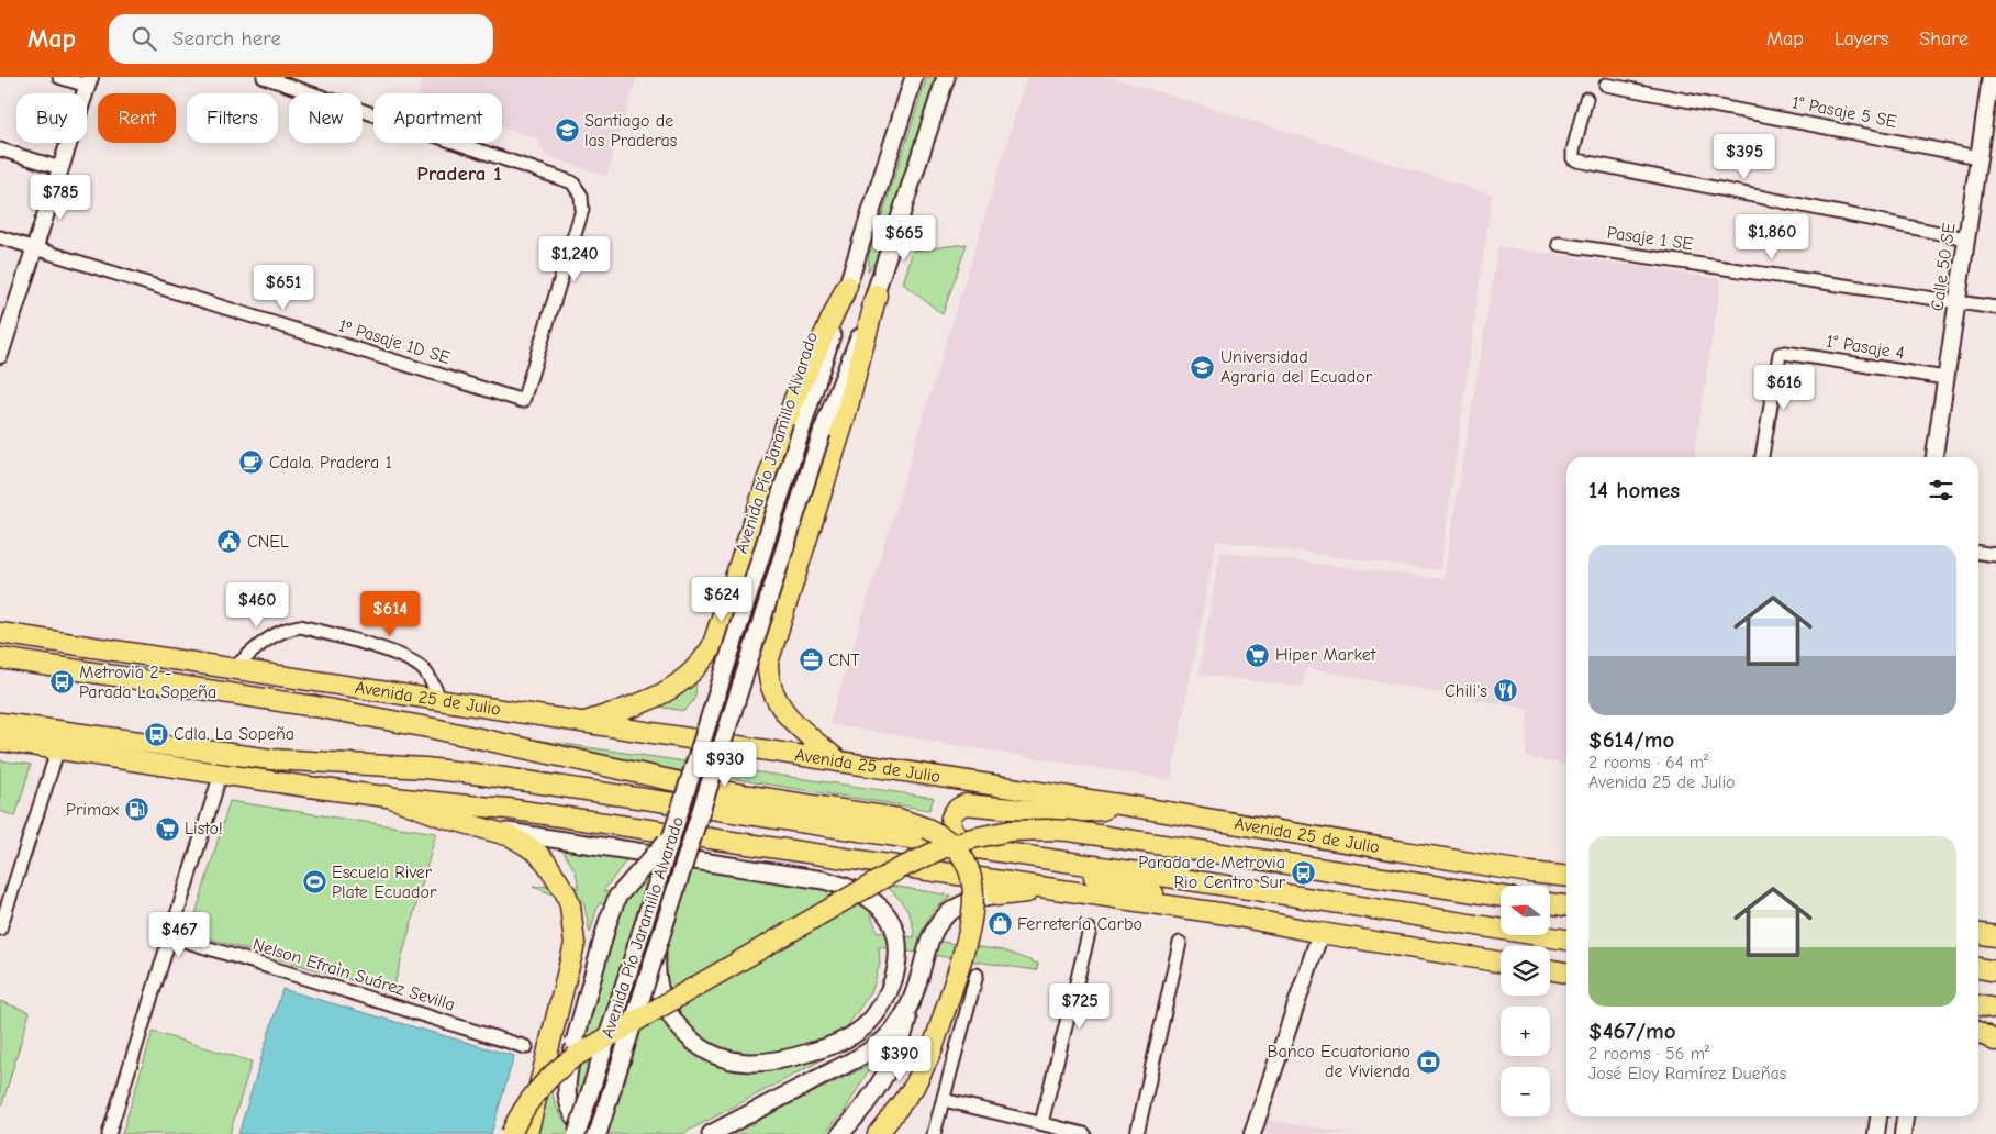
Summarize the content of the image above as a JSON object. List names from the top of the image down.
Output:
{
  "streets": {
    "main road": ["Avenida Pío Jaramillo Alvarado", "Avenida 25 de Julio"],
    "street": [
      "1° Pasaje 5 SE",
      "Pasaje 1 SE",
      "Calle 50 SE",
      "1º Pasaje 1D SE",
      "1° Pasaje 4",
      "Nelson Efraìn Suárez Sevilla"
    ]
  },
  "crossings": [
    ["1° Pasaje 5 SE", "Calle 50 SE"],
    ["Pasaje 1 SE", "Calle 50 SE"],
    ["Calle 50 SE", "1° Pasaje 4"]
  ],
  "districts": ["Pradera 1"],
  "places": {
    "school or university": ["Santiago de las Praderas", "Universidad Agraria del Ecuador"],
    "cafe": ["Cdala. Pradera 1"],
    "public building": ["CNEL"],
    "supermarket": ["Hiper Market", "Listo!"],
    "office": ["CNT"],
    "bus stop": ["Metrovia 2 - Parada La Sopeña", "Cdla. La Sopeña", "Parada de Metrovia Rio Centro Sur"],
    "restaurant": ["Chili's"],
    "fuel station": ["Primax"],
    "sports": ["Escuela River Plate Ecuador"],
    "shop": ["Ferretería Carbo"],
    "bank": ["Banco Ecuatoriano de Vivienda"]
  },
  "north": "left",
  "page": {
    "header": "Map",
    "search": "Search here",
    "nav": ["Map", "Layers", "Share"],
    "chip": [
      "Buy",
      "Rent",
      "Filters",
      "New",
      "Apartment"
    ],
    "price": [
      "$395",
      "$785",
      "$1,860",
      "$665",
      "$1,240",
      "$651",
      "$616",
      "$624",
      "$460",
      "$614",
      "$930",
      "$467",
      "$725",
      "$390"
    ],
    "heading": "14 homes",
    "list": [
      {
        "name": "$614/mo",
        "note": "2 rooms · 64 m² · Avenida 25 de Julio"
      },
      {
        "name": "$467/mo",
        "note": "2 rooms · 56 m² · José Eloy Ramírez Dueñas"
      }
    ],
    "map_buttons": ["+", "−"]
  }
}
